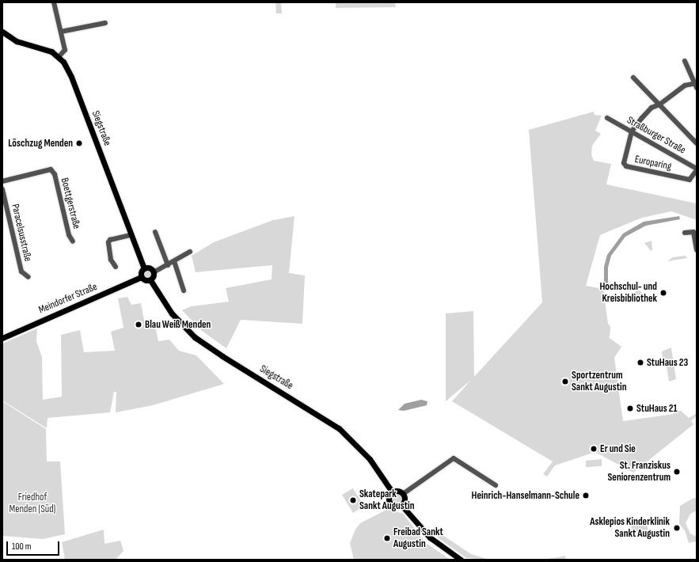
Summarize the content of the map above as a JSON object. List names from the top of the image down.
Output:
{
  "streets": {
    "main road": ["Siegstraße", "Meindorfer Straße"],
    "street": [
      "Straßburger Straße",
      "Europaring",
      "Boettgerstraße",
      "Paracelsusstraße"
    ]
  },
  "crossings": [
    ["Siegstraße", "Meindorfer Straße"],
    ["Straßburger Straße", "Europaring"]
  ],
  "parks": ["Friedhof Menden (Süd)"],
  "places": [
    "Löschzug Menden",
    "Hochschul- und Kreisbibliothek",
    "Blau Weiß Menden",
    "StuHaus 23",
    "Sportzentrum Sankt Augustin",
    "StuHaus 21",
    "Er und Sie",
    "St. Franziskus Seniorenzentrum",
    "Heinrich-Hanselmann-Schule",
    "Skatepark Sankt Augustin",
    "Asklepios Kinderklinik Sankt Augustin",
    "Freibad Sankt Augustin"
  ],
  "scale_bar": "100 m"
}
